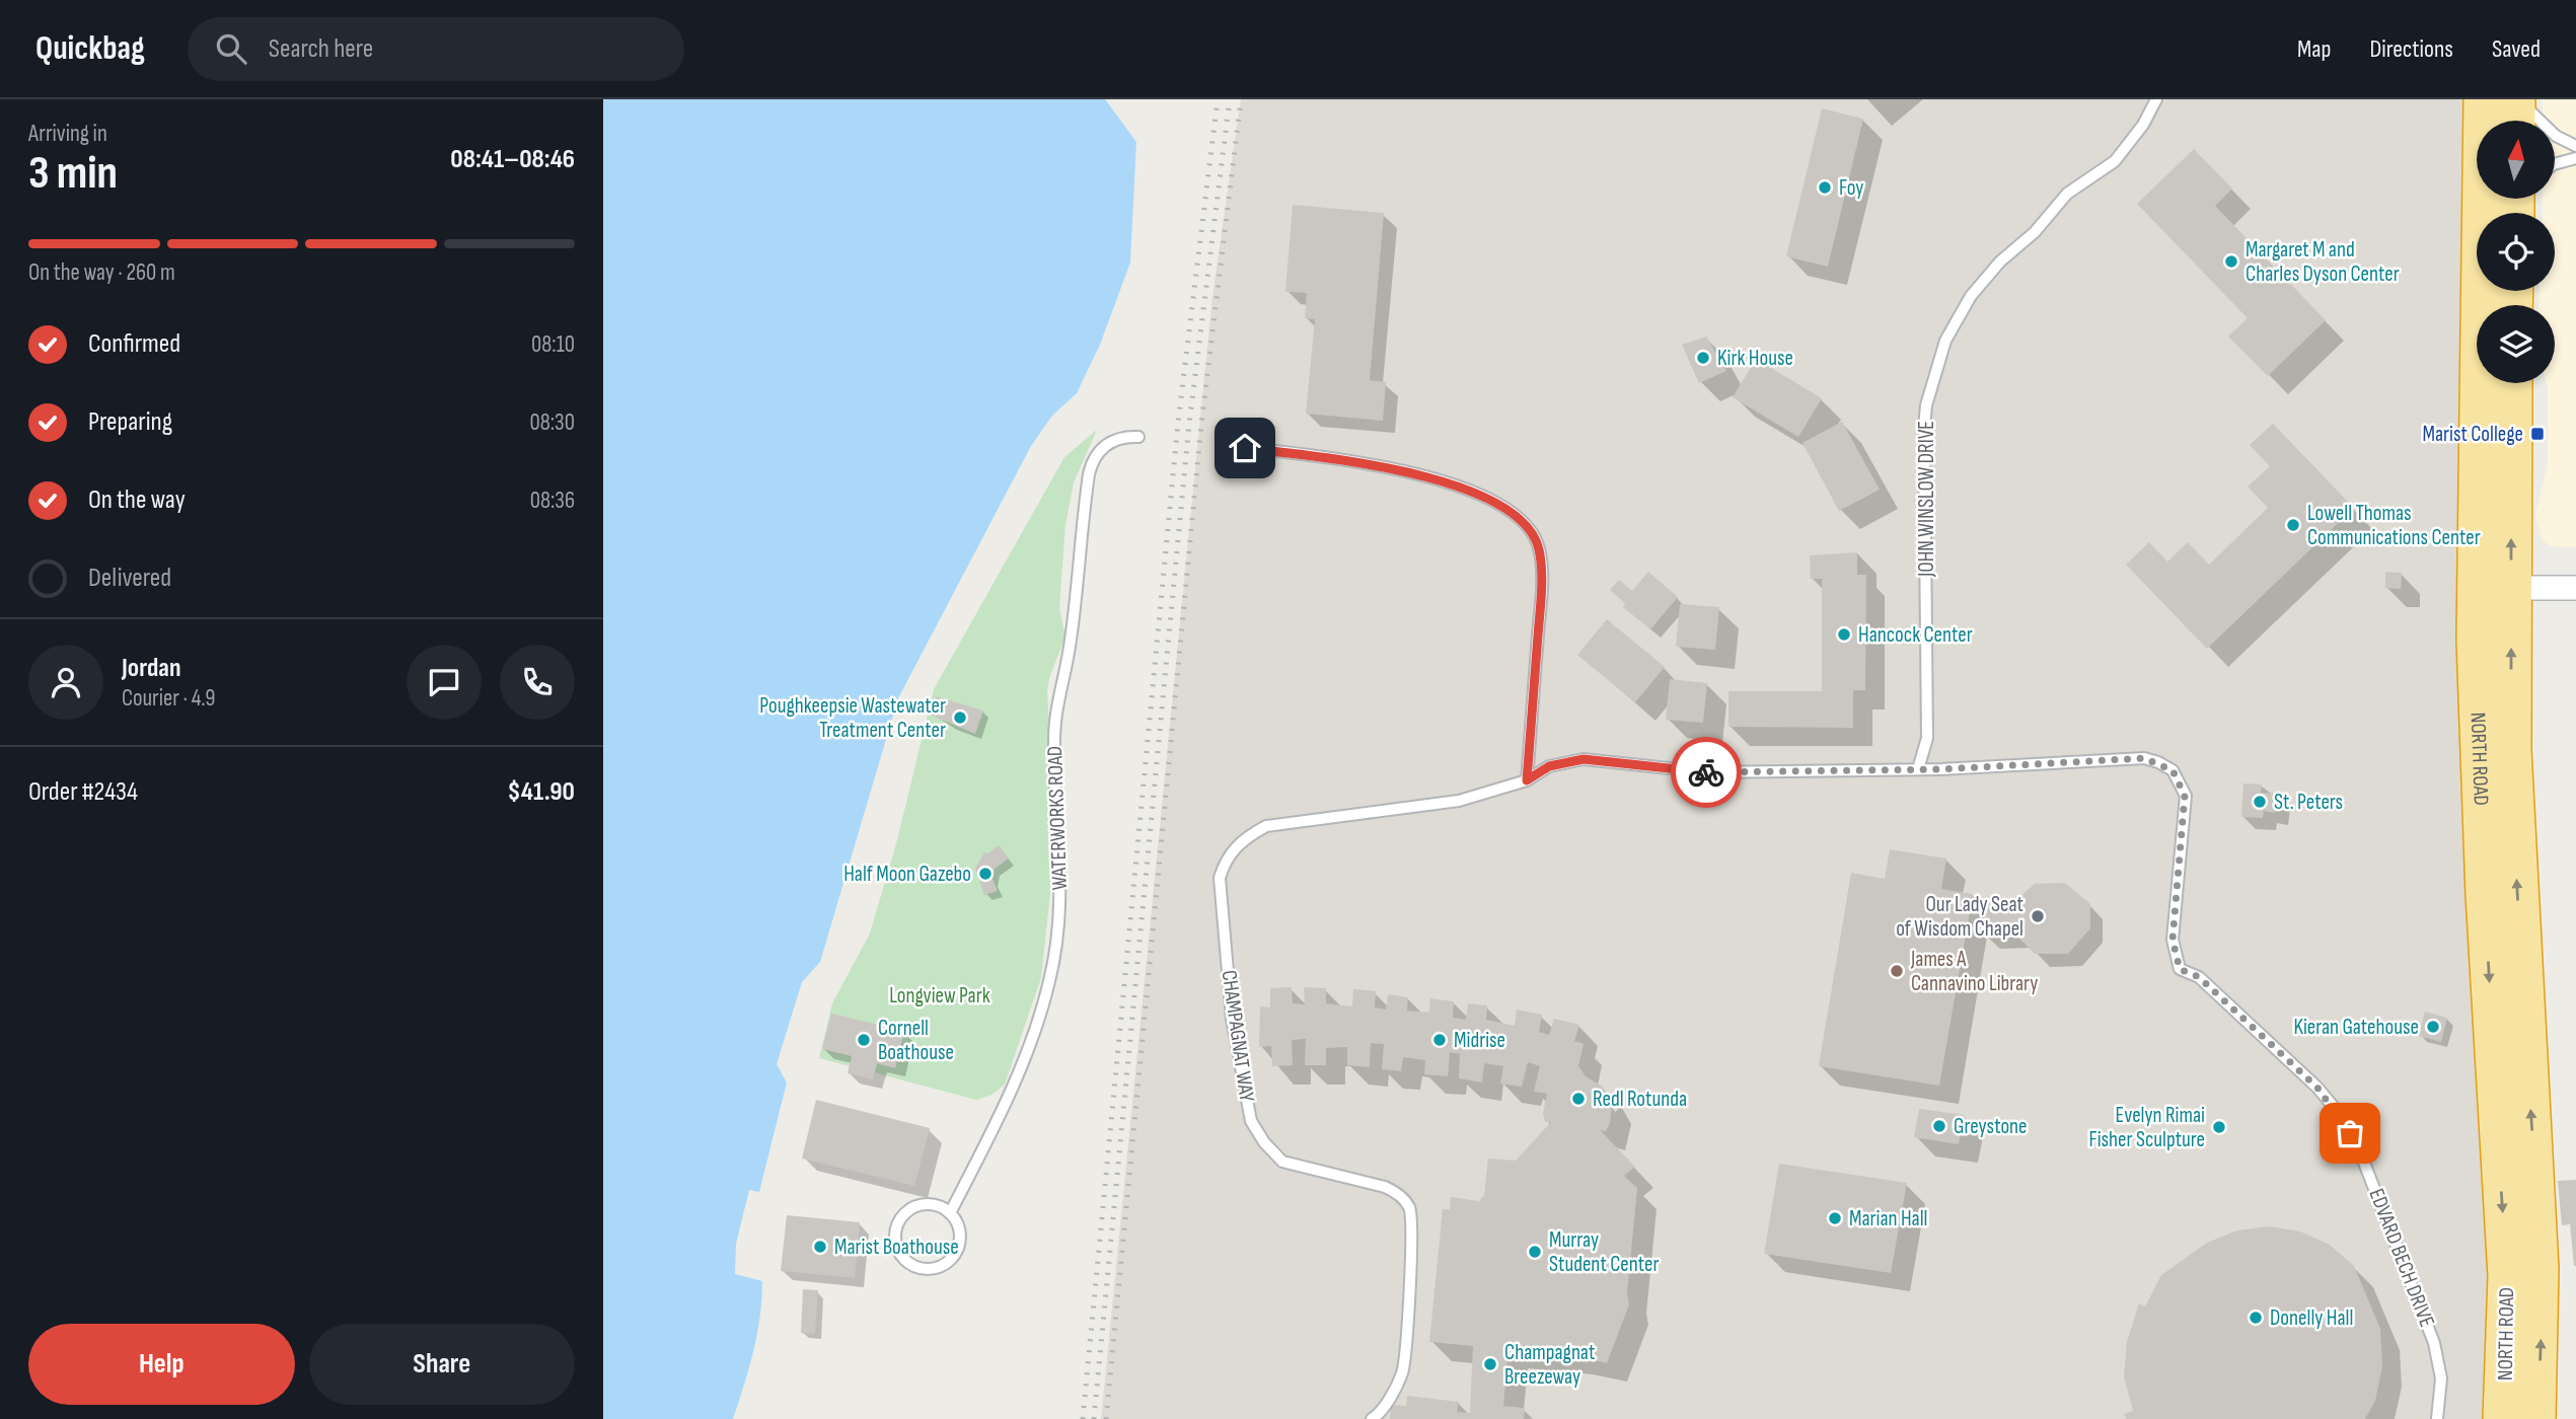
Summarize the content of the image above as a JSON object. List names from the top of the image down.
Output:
{
  "streets": {
    "highway": ["NORTH ROAD"],
    "lane": [
      "JOHN WINSLOW DRIVE",
      "WATERWORKS ROAD",
      "CHAMPAGNAT WAY",
      "EDVARD BECH DRIVE"
    ]
  },
  "crossings": [
    ["JOHN WINSLOW DRIVE", "EDVARD BECH DRIVE"]
  ],
  "parks": ["Longview Park"],
  "places": {
    "other": [
      "Foy",
      "Margaret M and Charles Dyson Center",
      "Kirk House",
      "Lowell Thomas Communications Center",
      "Hancock Center",
      "Poughkeepsie Wastewater Treatment Center",
      "St. Peters",
      "Half Moon Gazebo",
      "Our Lady Seat of Wisdom Chapel",
      "James A Cannavino Library",
      "Kieran Gatehouse",
      "Cornell Boathouse",
      "Midrise",
      "Redl Rotunda",
      "Greystone",
      "Evelyn Rimai Fisher Sculpture",
      "Marian Hall",
      "Marist Boathouse",
      "Murray Student Center",
      "Donelly Hall",
      "Champagnat Breezeway"
    ],
    "transit": ["Marist College"]
  },
  "north": "top",
  "page": {
    "header": "Quickbag",
    "search": "Search here",
    "nav": ["Map", "Directions", "Saved"],
    "heading": ["3 min", "Arriving in", "08:41–08:46"],
    "panel": [
      "Jordan",
      "Courier · 4.9",
      "Order #2434",
      "$41.90"
    ],
    "bar": "On the way · 260 m",
    "list": [
      ["Confirmed", "08:10"],
      ["Preparing", "08:30"],
      ["On the way", "08:36"],
      "Delivered"
    ],
    "buttons": ["Help", "Share"]
  }
}
